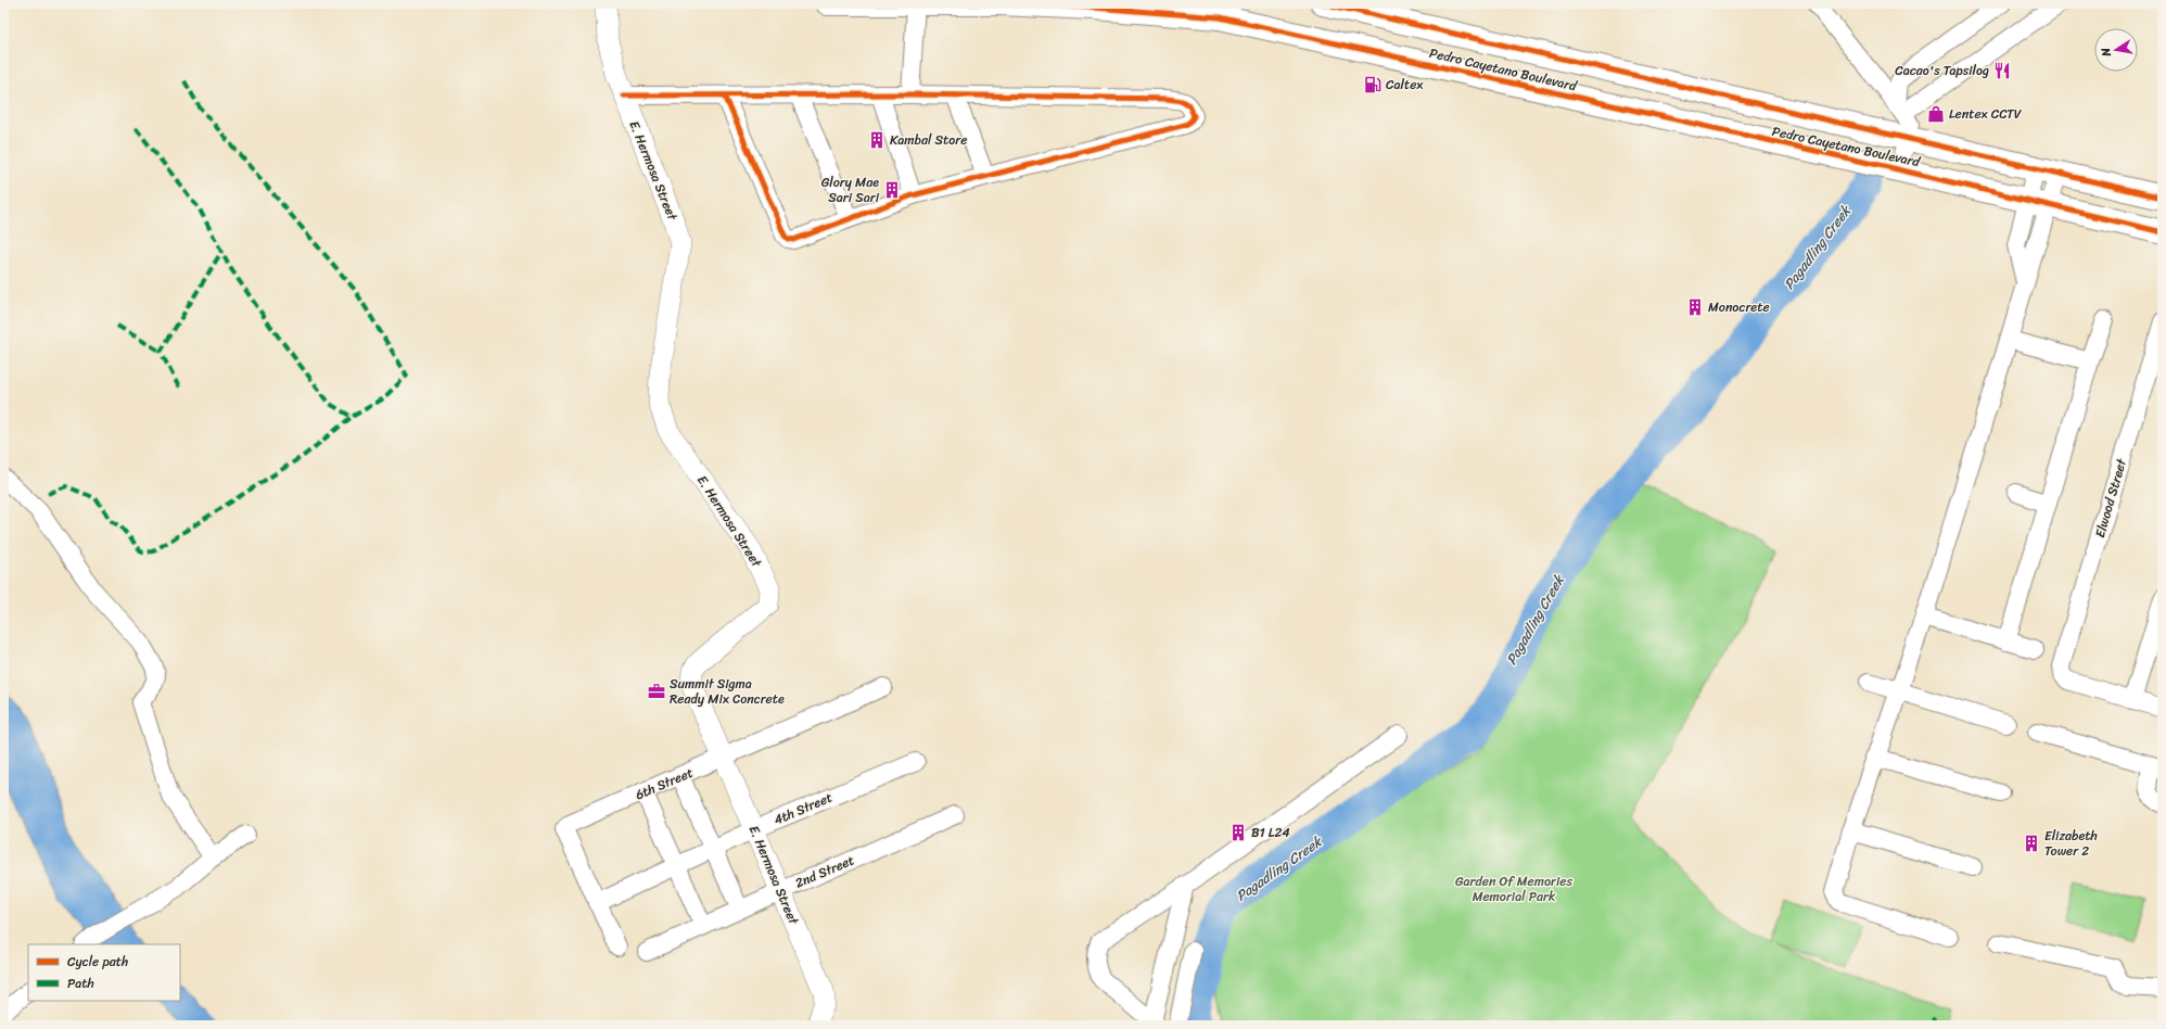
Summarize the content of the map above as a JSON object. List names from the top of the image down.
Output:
{
  "streets": {
    "main road": ["Pedro Cayetano Boulevard"],
    "street": [
      "E. Hermosa Street",
      "Elwood Street",
      "6th Street",
      "4th Street",
      "2nd Street"
    ]
  },
  "crossings": [
    ["E. Hermosa Street", "6th Street"],
    ["E. Hermosa Street", "4th Street"],
    ["E. Hermosa Street", "2nd Street"],
    ["6th Street", "4th Street"]
  ],
  "water": ["Pagadling Creek"],
  "parks": ["Garden Of Memories Memorial Park"],
  "places": {
    "restaurant": ["Cacao's Tapsilog"],
    "fuel station": ["Caltex"],
    "shop": ["Lentex CCTV"],
    "building": [
      "Kambal Store",
      "Glory Mae Sari Sari",
      "Monocrete",
      "B1 L24",
      "Elizabeth Tower 2"
    ],
    "office": ["Summit Sigma Ready Mix Concrete"]
  },
  "legend": ["Cycle path", "Path"],
  "north": "left"
}
